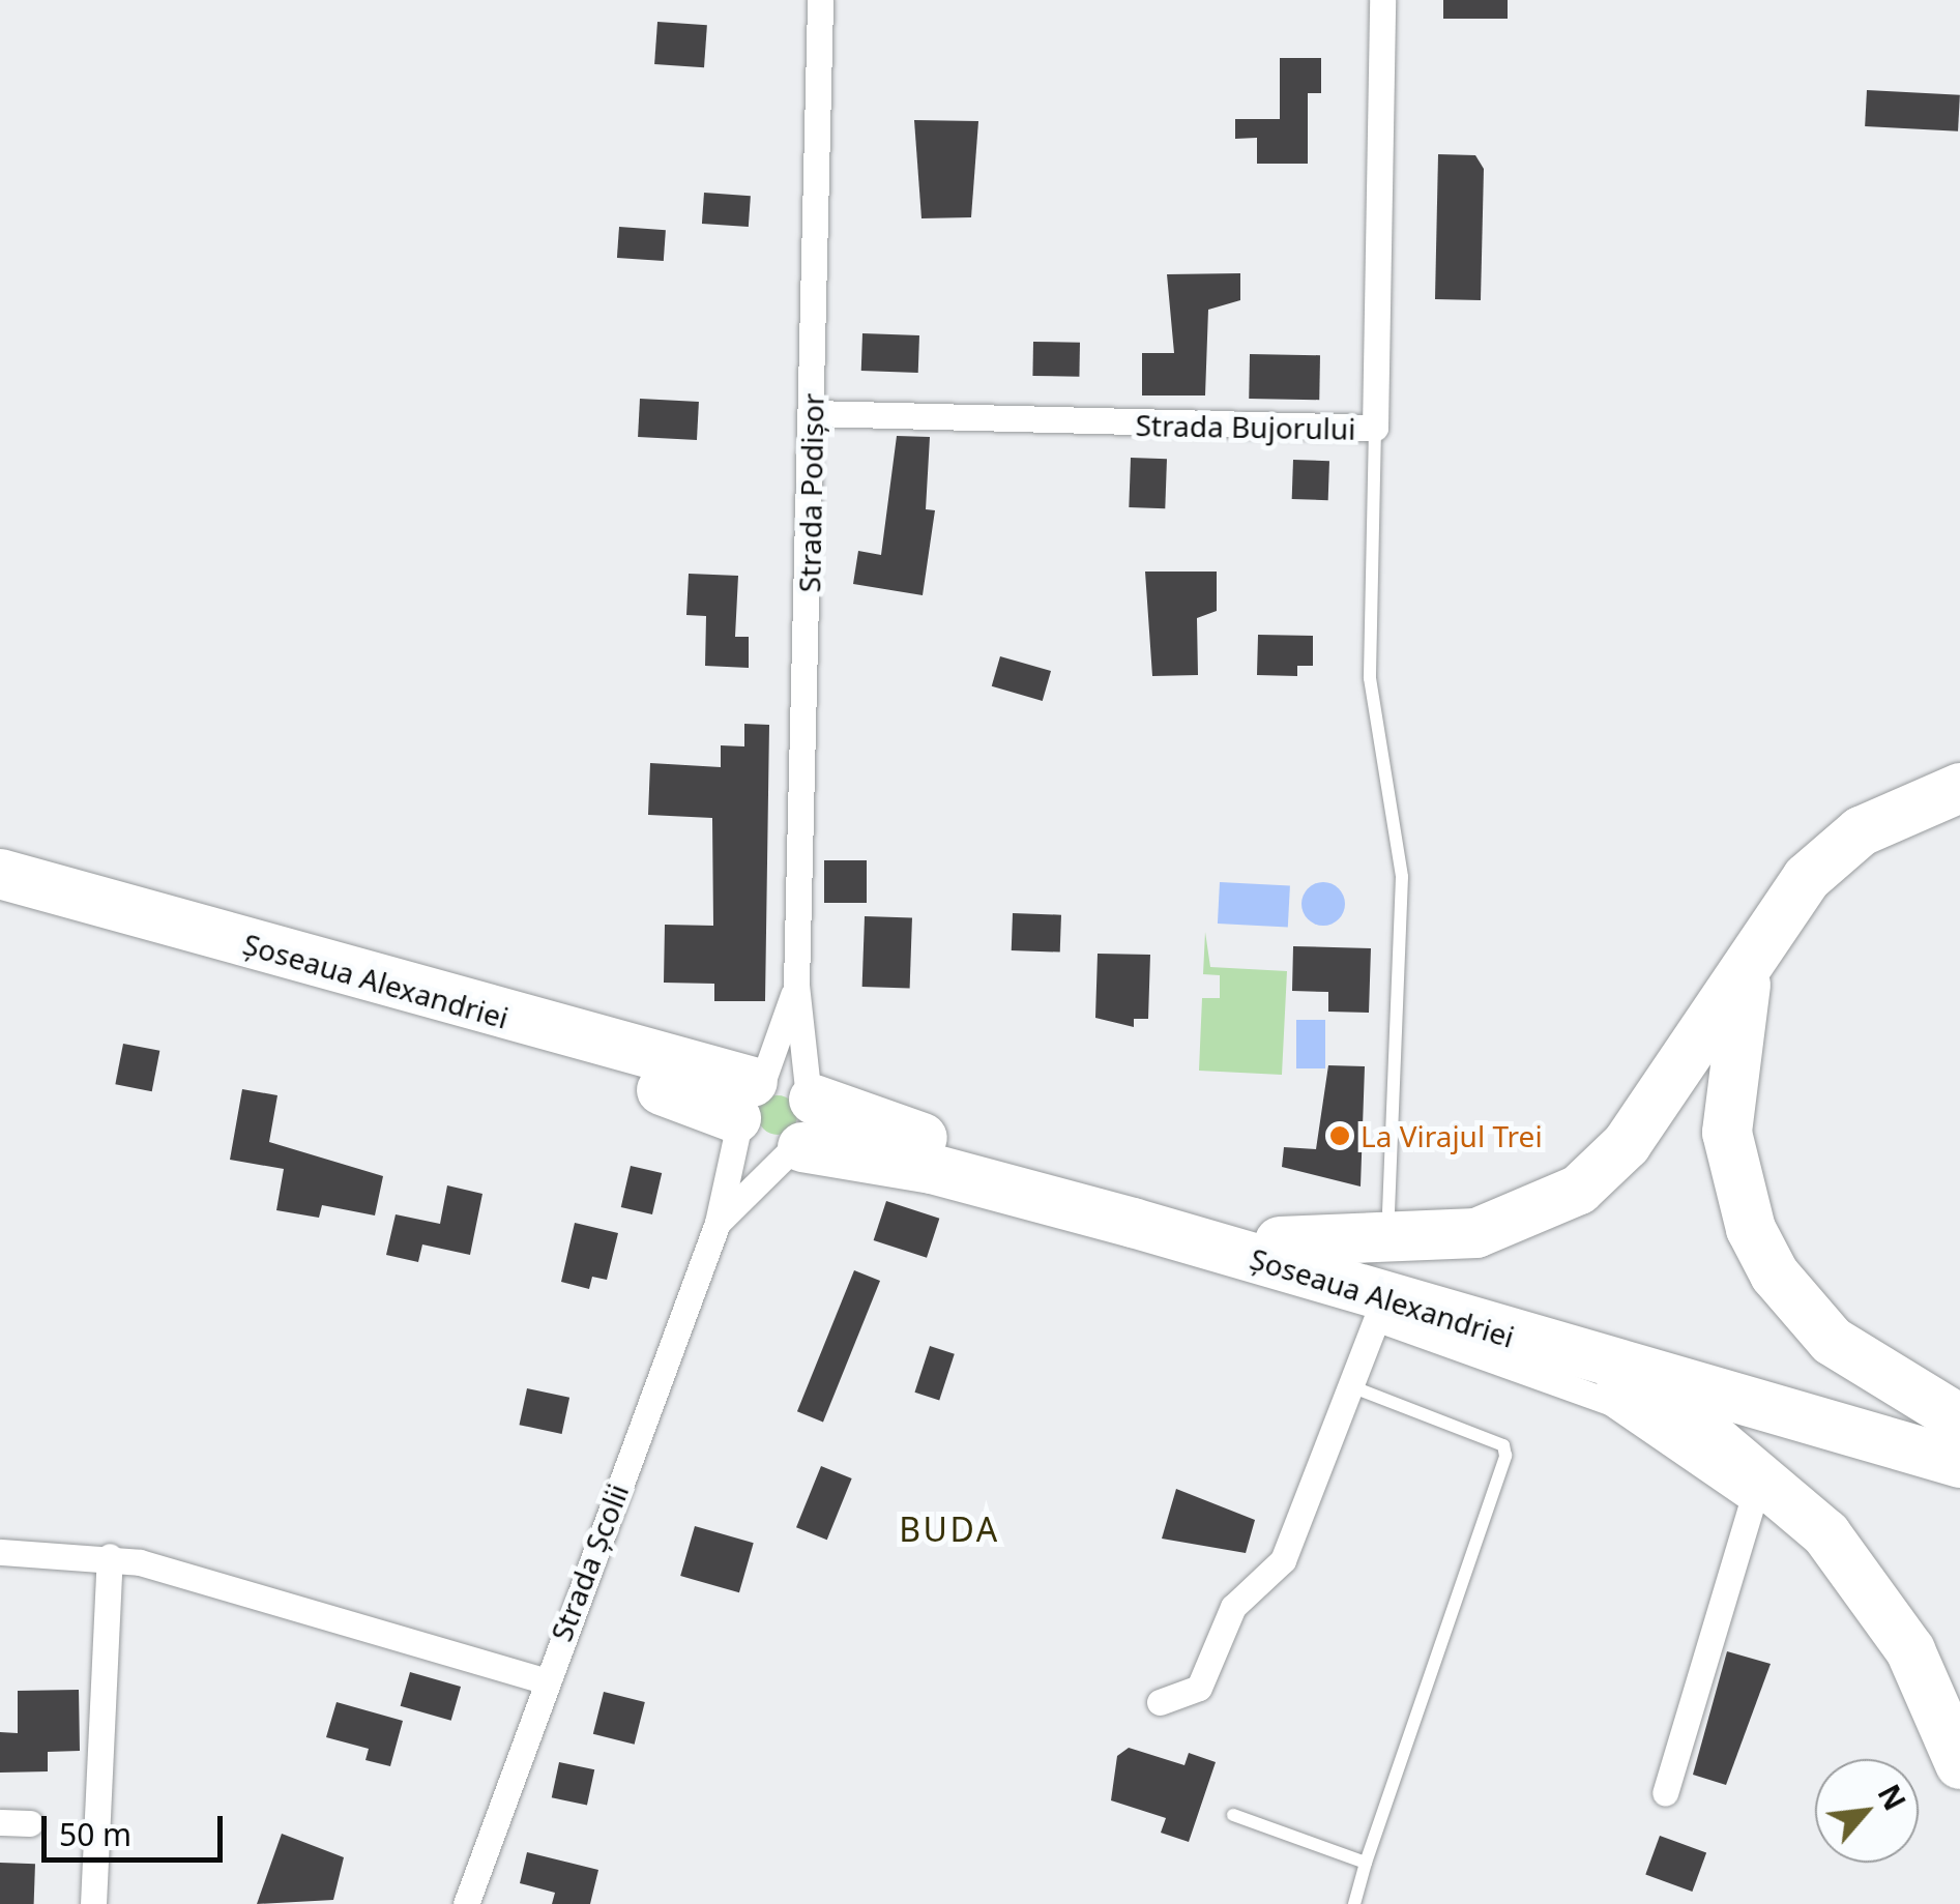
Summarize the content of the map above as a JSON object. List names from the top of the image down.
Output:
{
  "streets": {
    "highway": ["Șoseaua Alexandriei"],
    "street": ["Strada Bujorului", "Strada Podișor", "Strada Școlii"]
  },
  "crossings": [
    ["Strada Bujorului", "Strada Podișor"],
    ["Strada Podișor", "Șoseaua Alexandriei"],
    ["Strada Podișor", "Strada Școlii"],
    ["Șoseaua Alexandriei", "Strada Școlii"]
  ],
  "districts": ["BUDA"],
  "places": ["La Virajul Trei"],
  "scale_bar": "50 m",
  "north": "top right"
}
